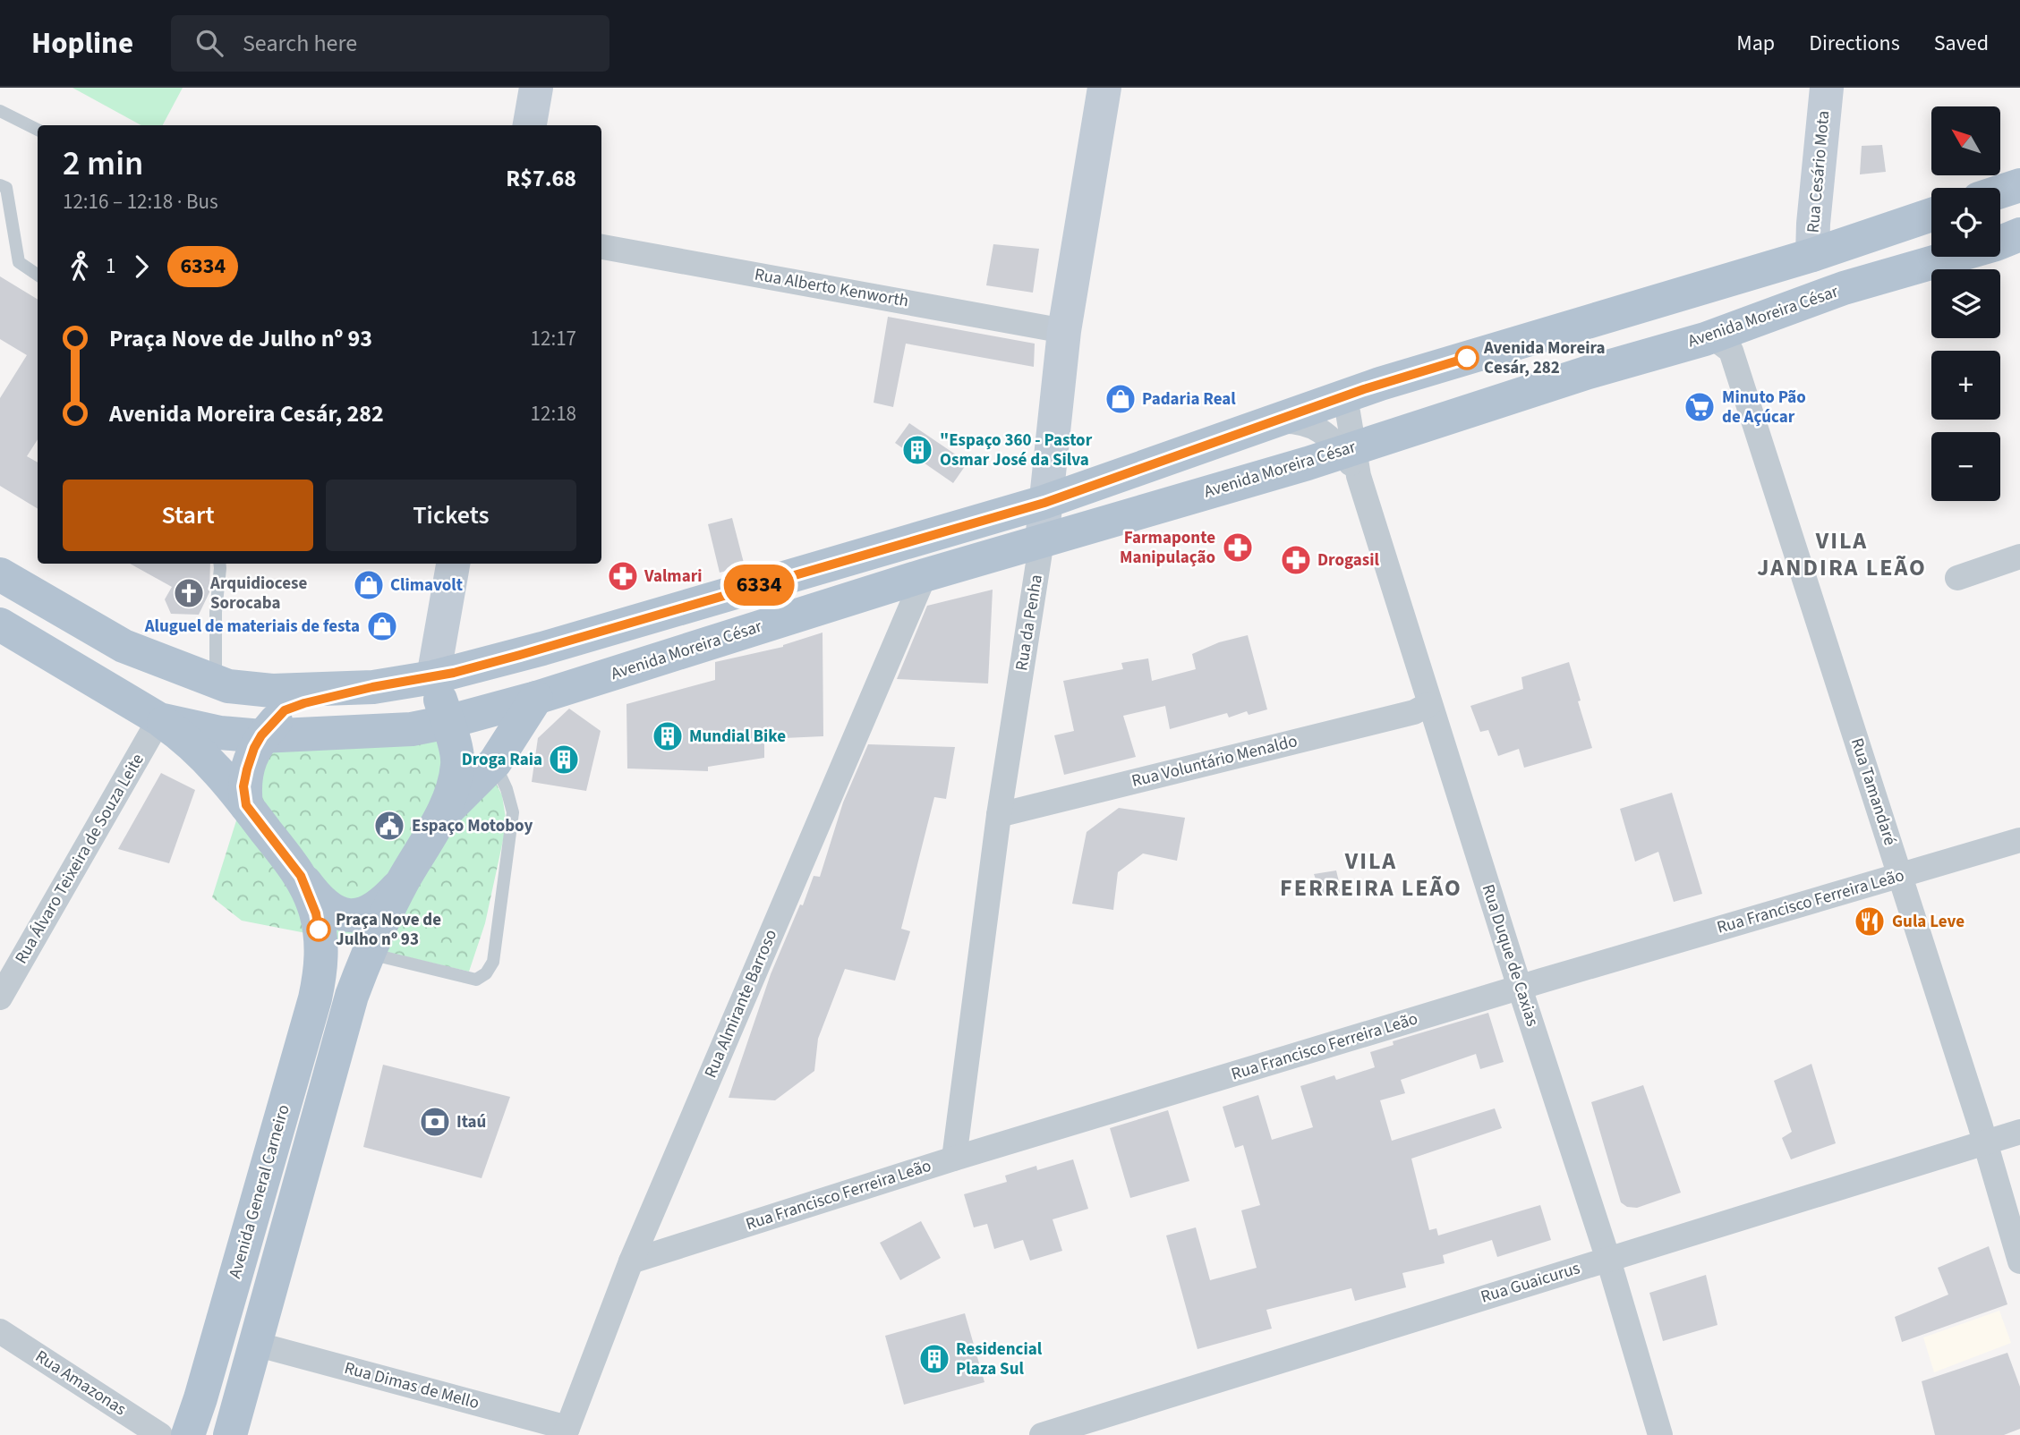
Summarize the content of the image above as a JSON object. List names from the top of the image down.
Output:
{
  "streets": {
    "main road": ["Avenida Moreira César", "Avenida General Carneiro"],
    "street": [
      "Rua Cesário Mota",
      "Rua Alberto Kenworth",
      "Rua da Penha",
      "Rua Voluntário Menaldo",
      "Rua Tamandaré",
      "Rua Álvaro Teixeira de Souza Leite",
      "Rua Francisco Ferreira Leão",
      "Rua Duque de Caxias",
      "Rua Almirante Barroso",
      "Rua Guaicurus",
      "Rua Amazonas",
      "Rua Dimas de Mello"
    ]
  },
  "crossings": [
    ["Rua Alberto Kenworth", "Rua da Penha"],
    ["Avenida Moreira César", "Rua da Penha"],
    ["Avenida Moreira César", "Rua Tamandaré"],
    ["Avenida Moreira César", "Rua Álvaro Teixeira de Souza Leite"],
    ["Avenida Moreira César", "Rua Duque de Caxias"],
    ["Avenida Moreira César", "Rua Almirante Barroso"],
    ["Rua da Penha", "Rua Voluntário Menaldo"],
    ["Rua da Penha", "Rua Francisco Ferreira Leão"],
    ["Rua Voluntário Menaldo", "Rua Duque de Caxias"],
    ["Rua Tamandaré", "Rua Francisco Ferreira Leão"],
    ["Rua Tamandaré", "Rua Guaicurus"],
    ["Rua Francisco Ferreira Leão", "Rua Duque de Caxias"],
    ["Rua Francisco Ferreira Leão", "Rua Almirante Barroso"],
    ["Rua Duque de Caxias", "Rua Guaicurus"],
    ["Rua Almirante Barroso", "Rua Dimas de Mello"],
    ["Avenida General Carneiro", "Rua Dimas de Mello"]
  ],
  "districts": ["VILA JANDIRA LEÃO", "VILA FERREIRA LEÃO"],
  "places": {
    "other": ["Avenida Moreira Cesár, 282", "Praça Nove de Julho nº 93"],
    "shop": ["Padaria Real", "Climavolt", "Aluguel de materiais de festa"],
    "supermarket": ["Minuto Pão de Açúcar"],
    "building": [
      "\"Espaço 360 - Pastor Osmar José da Silva",
      "Mundial Bike",
      "Droga Raia",
      "Residencial Plaza Sul"
    ],
    "pharmacy": ["Farmaponte Manipulação", "Drogasil", "Valmari"],
    "church": ["Arquidiocese Sorocaba"],
    "public building": ["Espaço Motoboy"],
    "restaurant": ["Gula Leve"],
    "bank": ["Itaú"]
  },
  "lines": ["bus line 6334"],
  "north": "top left",
  "page": {
    "header": "Hopline",
    "search": "Search here",
    "nav": ["Map", "Directions", "Saved"],
    "on_map": "6334",
    "map_buttons": ["+", "−"],
    "heading": ["2 min", "12:16 – 12:18 · Bus", "R$7.68"],
    "legs": ["1", "6334"],
    "list": [
      {
        "name": "Praça Nove de Julho nº 93",
        "value": "12:17"
      },
      {
        "name": "Avenida Moreira Cesár, 282",
        "value": "12:18"
      }
    ],
    "buttons": ["Start", "Tickets"]
  }
}
